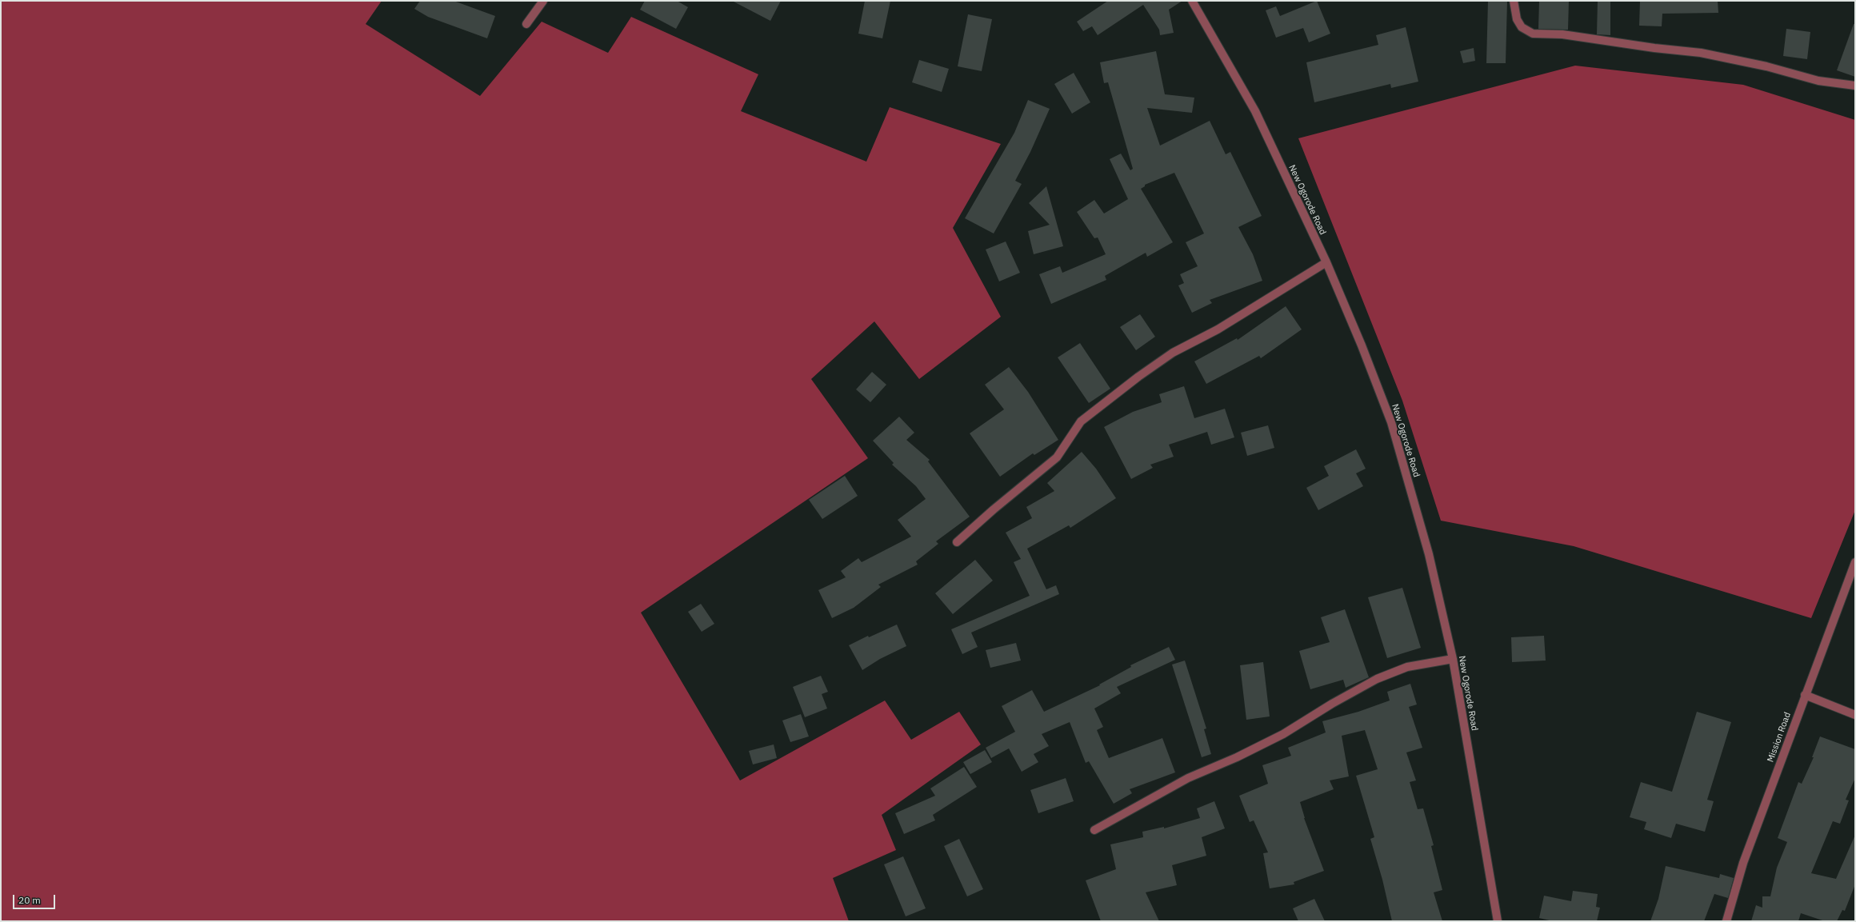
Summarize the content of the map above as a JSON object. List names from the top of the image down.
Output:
{
  "streets": {
    "street": ["New Ogorode Road", "Mission Road"]
  },
  "scale_bar": "20 m"
}
